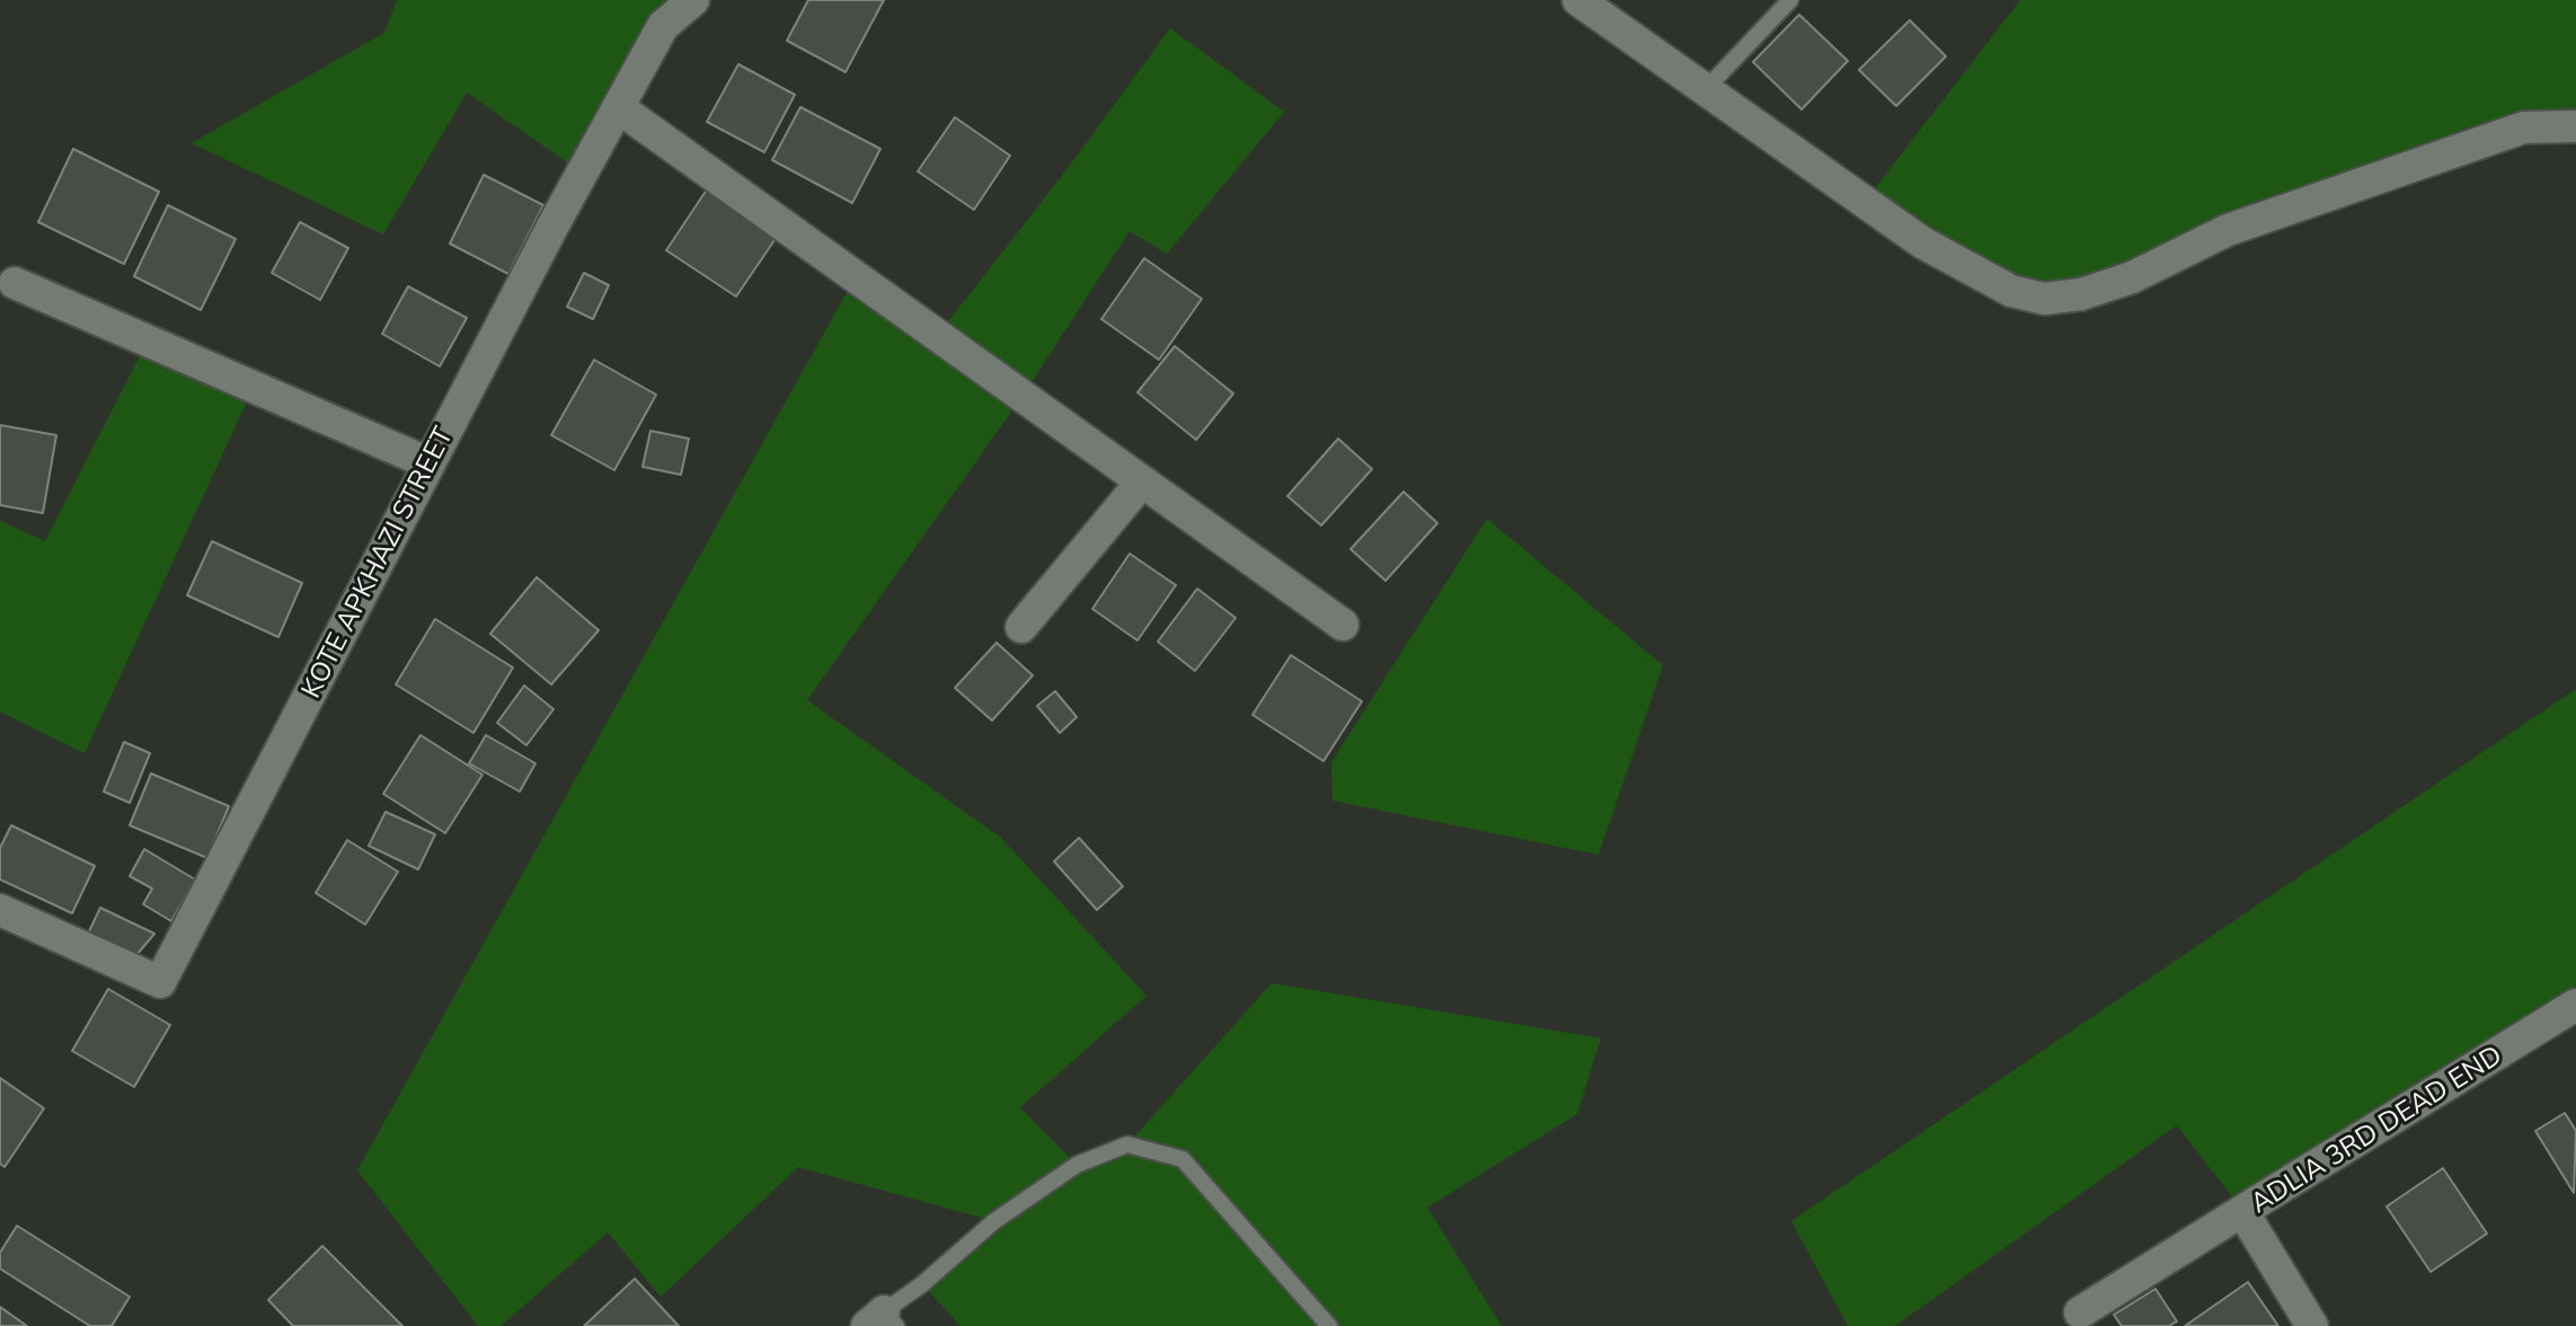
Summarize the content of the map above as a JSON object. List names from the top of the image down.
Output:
{
  "streets": {
    "street": ["KOTE APKHAZI STREET", "ADLIA 3RD DEAD END"]
  }
}
